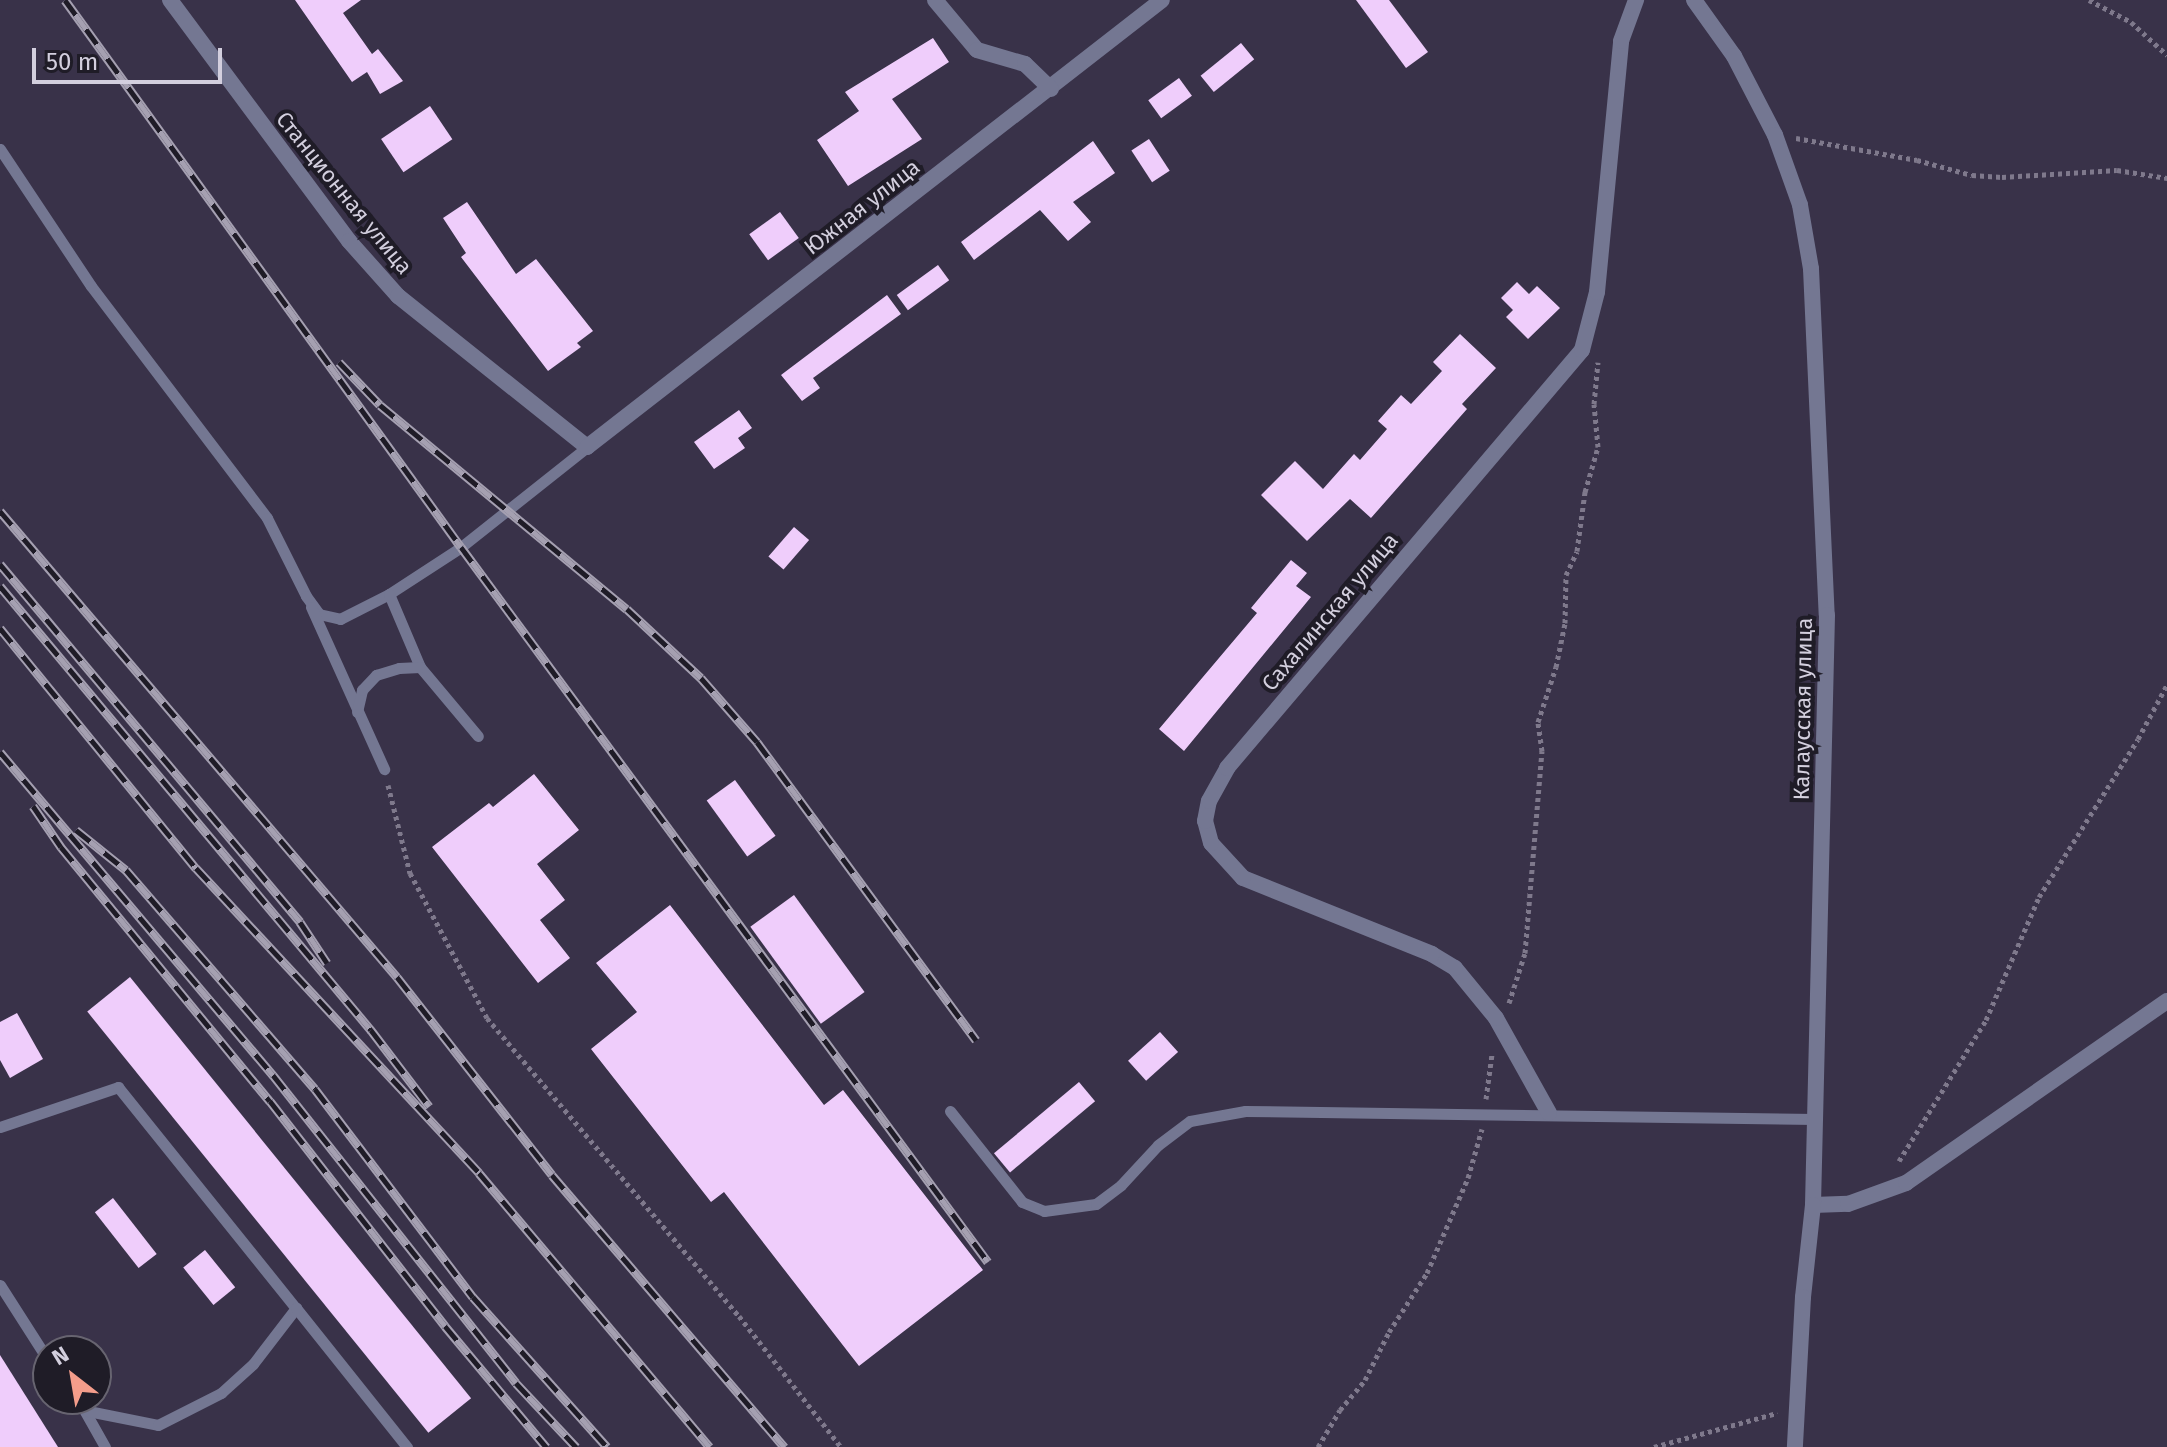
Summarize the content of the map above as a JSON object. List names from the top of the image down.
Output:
{
  "streets": {
    "street": [
      "Станционная улица",
      "Южная улица",
      "Сахалинская улица",
      "Калаусская улица"
    ]
  },
  "crossings": [
    ["Станционная улица", "Южная улица"]
  ],
  "scale_bar": "50 m",
  "north": "top left"
}
